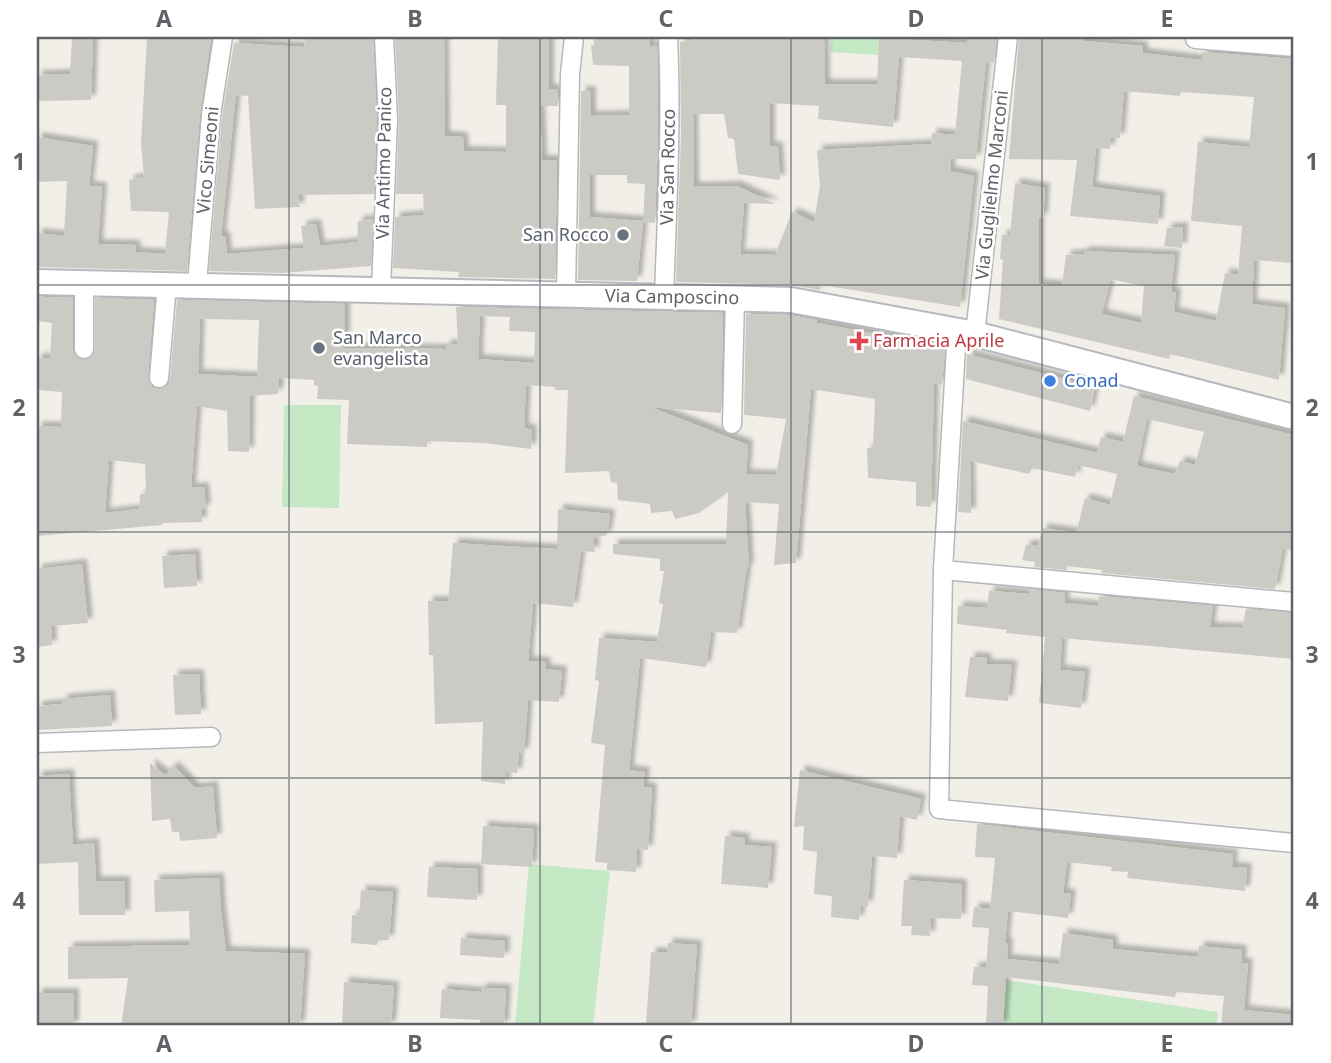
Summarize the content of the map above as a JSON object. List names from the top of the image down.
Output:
{
  "streets": {
    "street": [
      "Vico Simeoni",
      "Via Antimo Panico",
      "Via San Rocco",
      "Via Guglielmo Marconi",
      "Via Camposcino"
    ]
  },
  "crossings": [
    ["Vico Simeoni", "Via Camposcino"],
    ["Via Antimo Panico", "Via Camposcino"],
    ["Via San Rocco", "Via Camposcino"],
    ["Via Guglielmo Marconi", "Via Camposcino"]
  ],
  "places": {
    "other": ["San Rocco", "San Marco evangelista", "Conad"],
    "health": ["Farmacia Aprile"]
  },
  "grid": {
    "columns": [
      "A",
      "B",
      "C",
      "D",
      "E"
    ],
    "rows": [
      "1",
      "2",
      "3",
      "4"
    ]
  }
}
